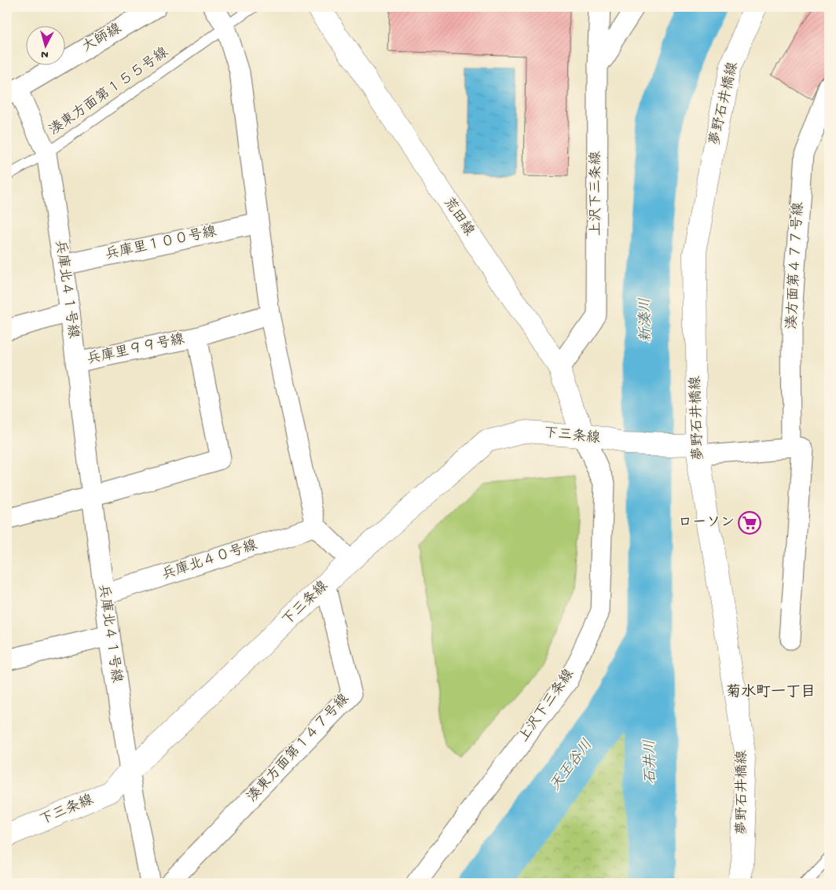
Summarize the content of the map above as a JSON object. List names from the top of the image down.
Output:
{
  "streets": {
    "street": [
      "大師線",
      "夢野石井橋線",
      "上沢下三条線",
      "荒田線",
      "兵庫里１００号線",
      "湊方面第４７７号線",
      "兵庫北４１号線",
      "兵庫里９９号線",
      "下三条線",
      "兵庫北４０号線",
      "湊東方面第１４７号線"
    ],
    "lane": ["湊東方面第１５５号線"]
  },
  "crossings": [
    ["大師線", "兵庫北４１号線"],
    ["湊東方面第１５５号線", "兵庫北４１号線"],
    ["夢野石井橋線", "下三条線"],
    ["上沢下三条線", "荒田線"],
    ["上沢下三条線", "下三条線"],
    ["荒田線", "下三条線"],
    ["兵庫里１００号線", "兵庫北４１号線"],
    ["兵庫北４１号線", "兵庫里９９号線"],
    ["兵庫北４１号線", "下三条線"],
    ["兵庫北４１号線", "兵庫北４０号線"],
    ["下三条線", "湊東方面第１４７号線"]
  ],
  "districts": ["菊水町一丁目"],
  "water": ["新湊川", "石井川", "天王谷川"],
  "places": {
    "supermarket": ["ローソン"]
  },
  "north": "bottom"
}
